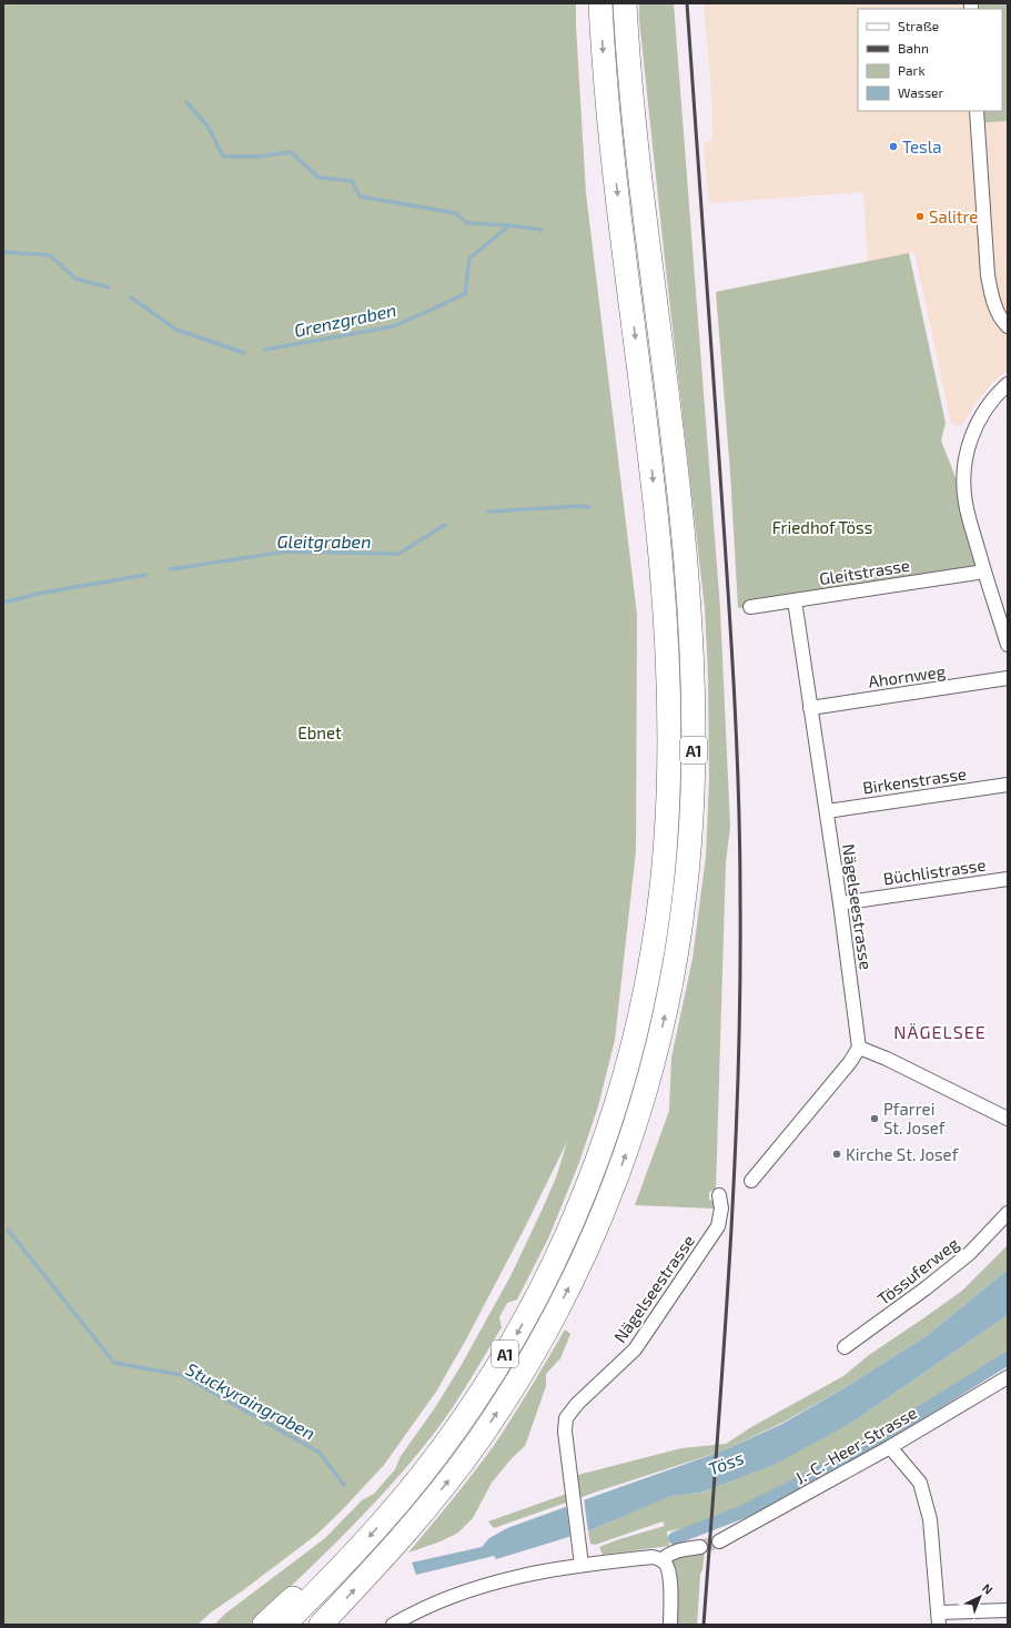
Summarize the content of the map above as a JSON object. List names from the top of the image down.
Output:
{
  "streets": {
    "highway": ["A1"],
    "street": [
      "Gleitstrasse",
      "Ahornweg",
      "Birkenstrasse",
      "Büchlistrasse",
      "Nägelseestrasse",
      "Tössuferweg",
      "J.-C.-Heer-Strasse"
    ]
  },
  "crossings": [
    ["Gleitstrasse", "Nägelseestrasse"],
    ["Ahornweg", "Nägelseestrasse"],
    ["Birkenstrasse", "Nägelseestrasse"],
    ["Büchlistrasse", "Nägelseestrasse"]
  ],
  "districts": ["NÄGELSEE"],
  "water": [
    "Grenzgraben",
    "Gleitgraben",
    "Stuckyraingraben",
    "Töss"
  ],
  "parks": ["Friedhof Töss", "Ebnet"],
  "places": [
    "Tesla",
    "Salitre",
    "Pfarrei St. Josef",
    "Kirche St. Josef"
  ],
  "legend": [
    "Straße",
    "Bahn",
    "Park",
    "Wasser"
  ],
  "north": "top right"
}
